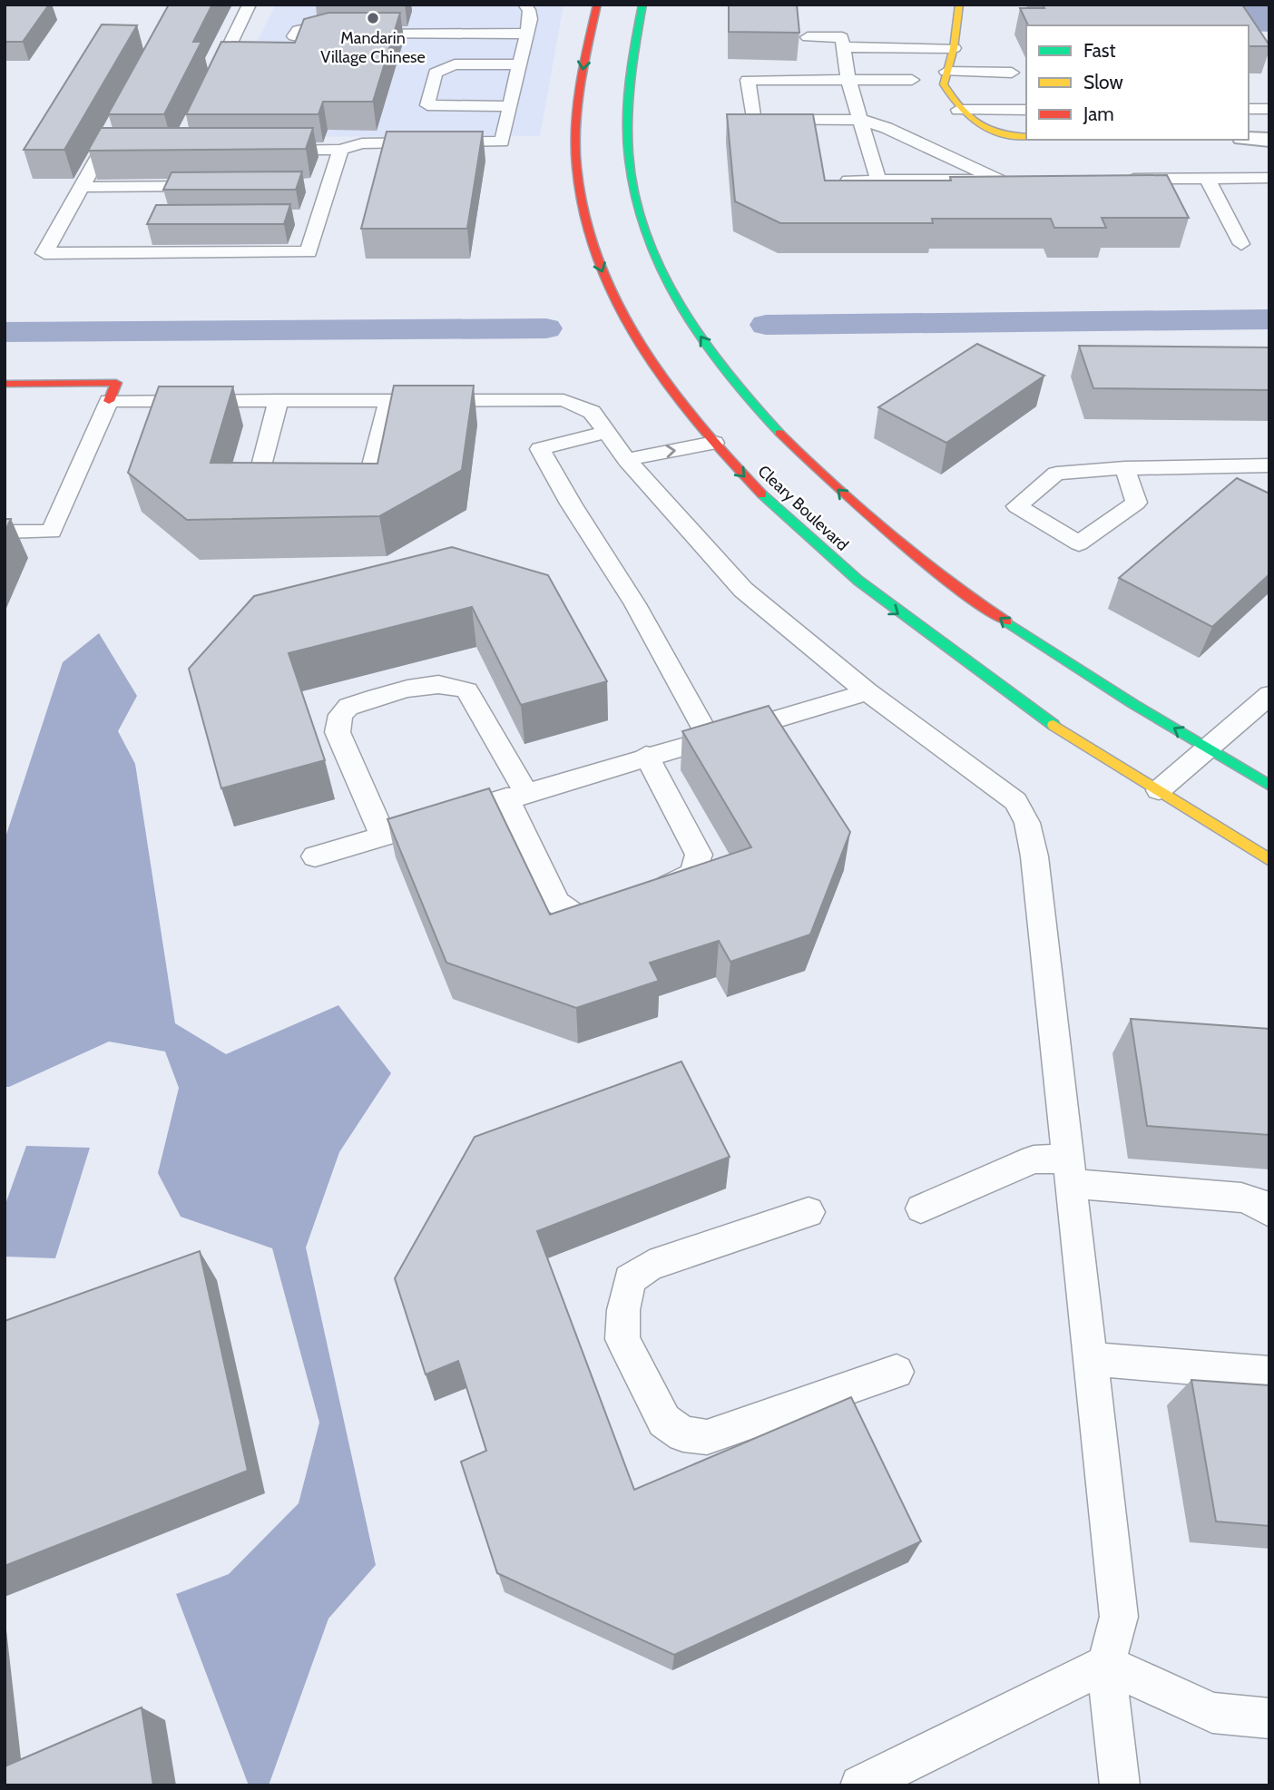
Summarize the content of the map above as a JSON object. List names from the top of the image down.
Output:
{
  "streets": {
    "street": ["Cleary Boulevard"]
  },
  "places": ["Mandarin Village Chinese"],
  "legend": ["Fast", "Slow", "Jam"]
}
